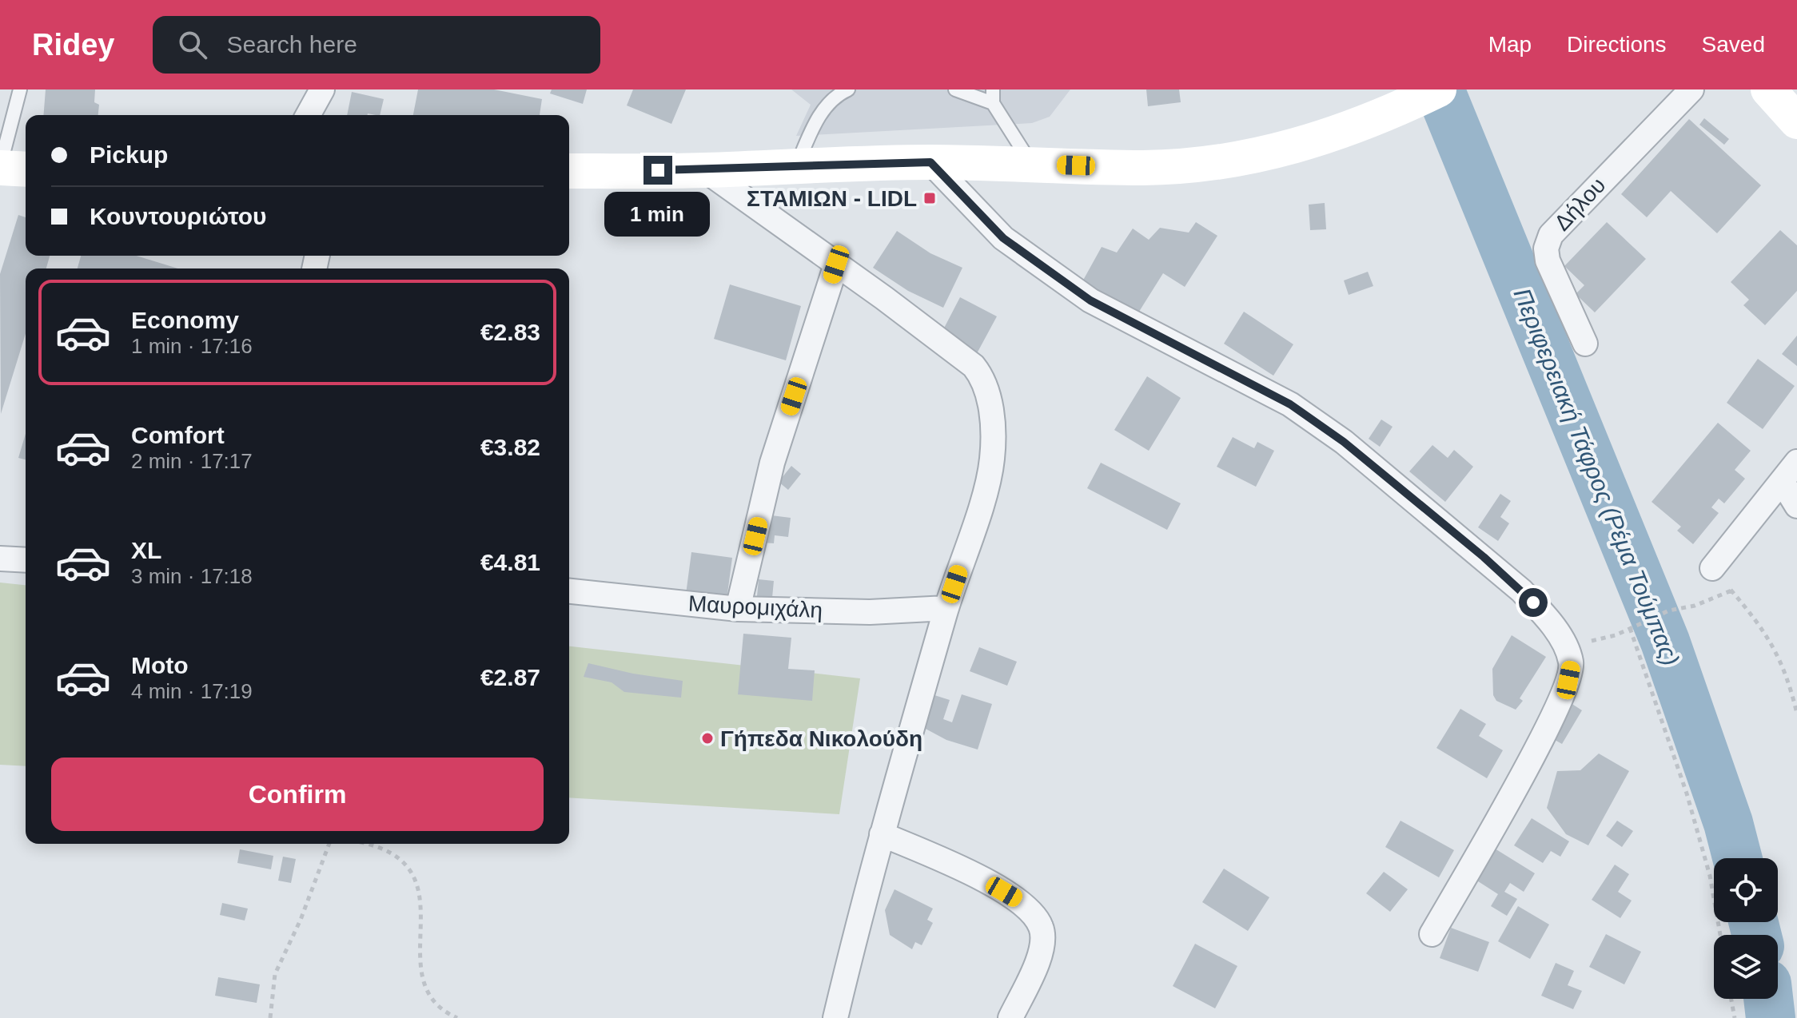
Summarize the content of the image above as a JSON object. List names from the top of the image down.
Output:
{
  "streets": {
    "street": ["Δήλου", "Μαυρομιχάλη"]
  },
  "water": ["Περιφερειακή Τάφρος (Ρέμα Τούμπας)"],
  "places": {
    "transit": ["ΣΤΑΜΙΩΝ - LIDL"],
    "other": ["Γήπεδα Νικολούδη"]
  },
  "page": {
    "header": "Ridey",
    "search": "Search here",
    "nav": ["Map", "Directions", "Saved"],
    "banner": ["Pickup", "Κουντουριώτου"],
    "bubble": "1 min",
    "list": [
      {
        "name": "Economy",
        "note": "1 min · 17:16",
        "value": "€2.83"
      },
      {
        "name": "Comfort",
        "note": "2 min · 17:17",
        "value": "€3.82"
      },
      {
        "name": "XL",
        "note": "3 min · 17:18",
        "value": "€4.81"
      },
      {
        "name": "Moto",
        "note": "4 min · 17:19",
        "value": "€2.87"
      }
    ],
    "buttons": "Confirm"
  }
}
